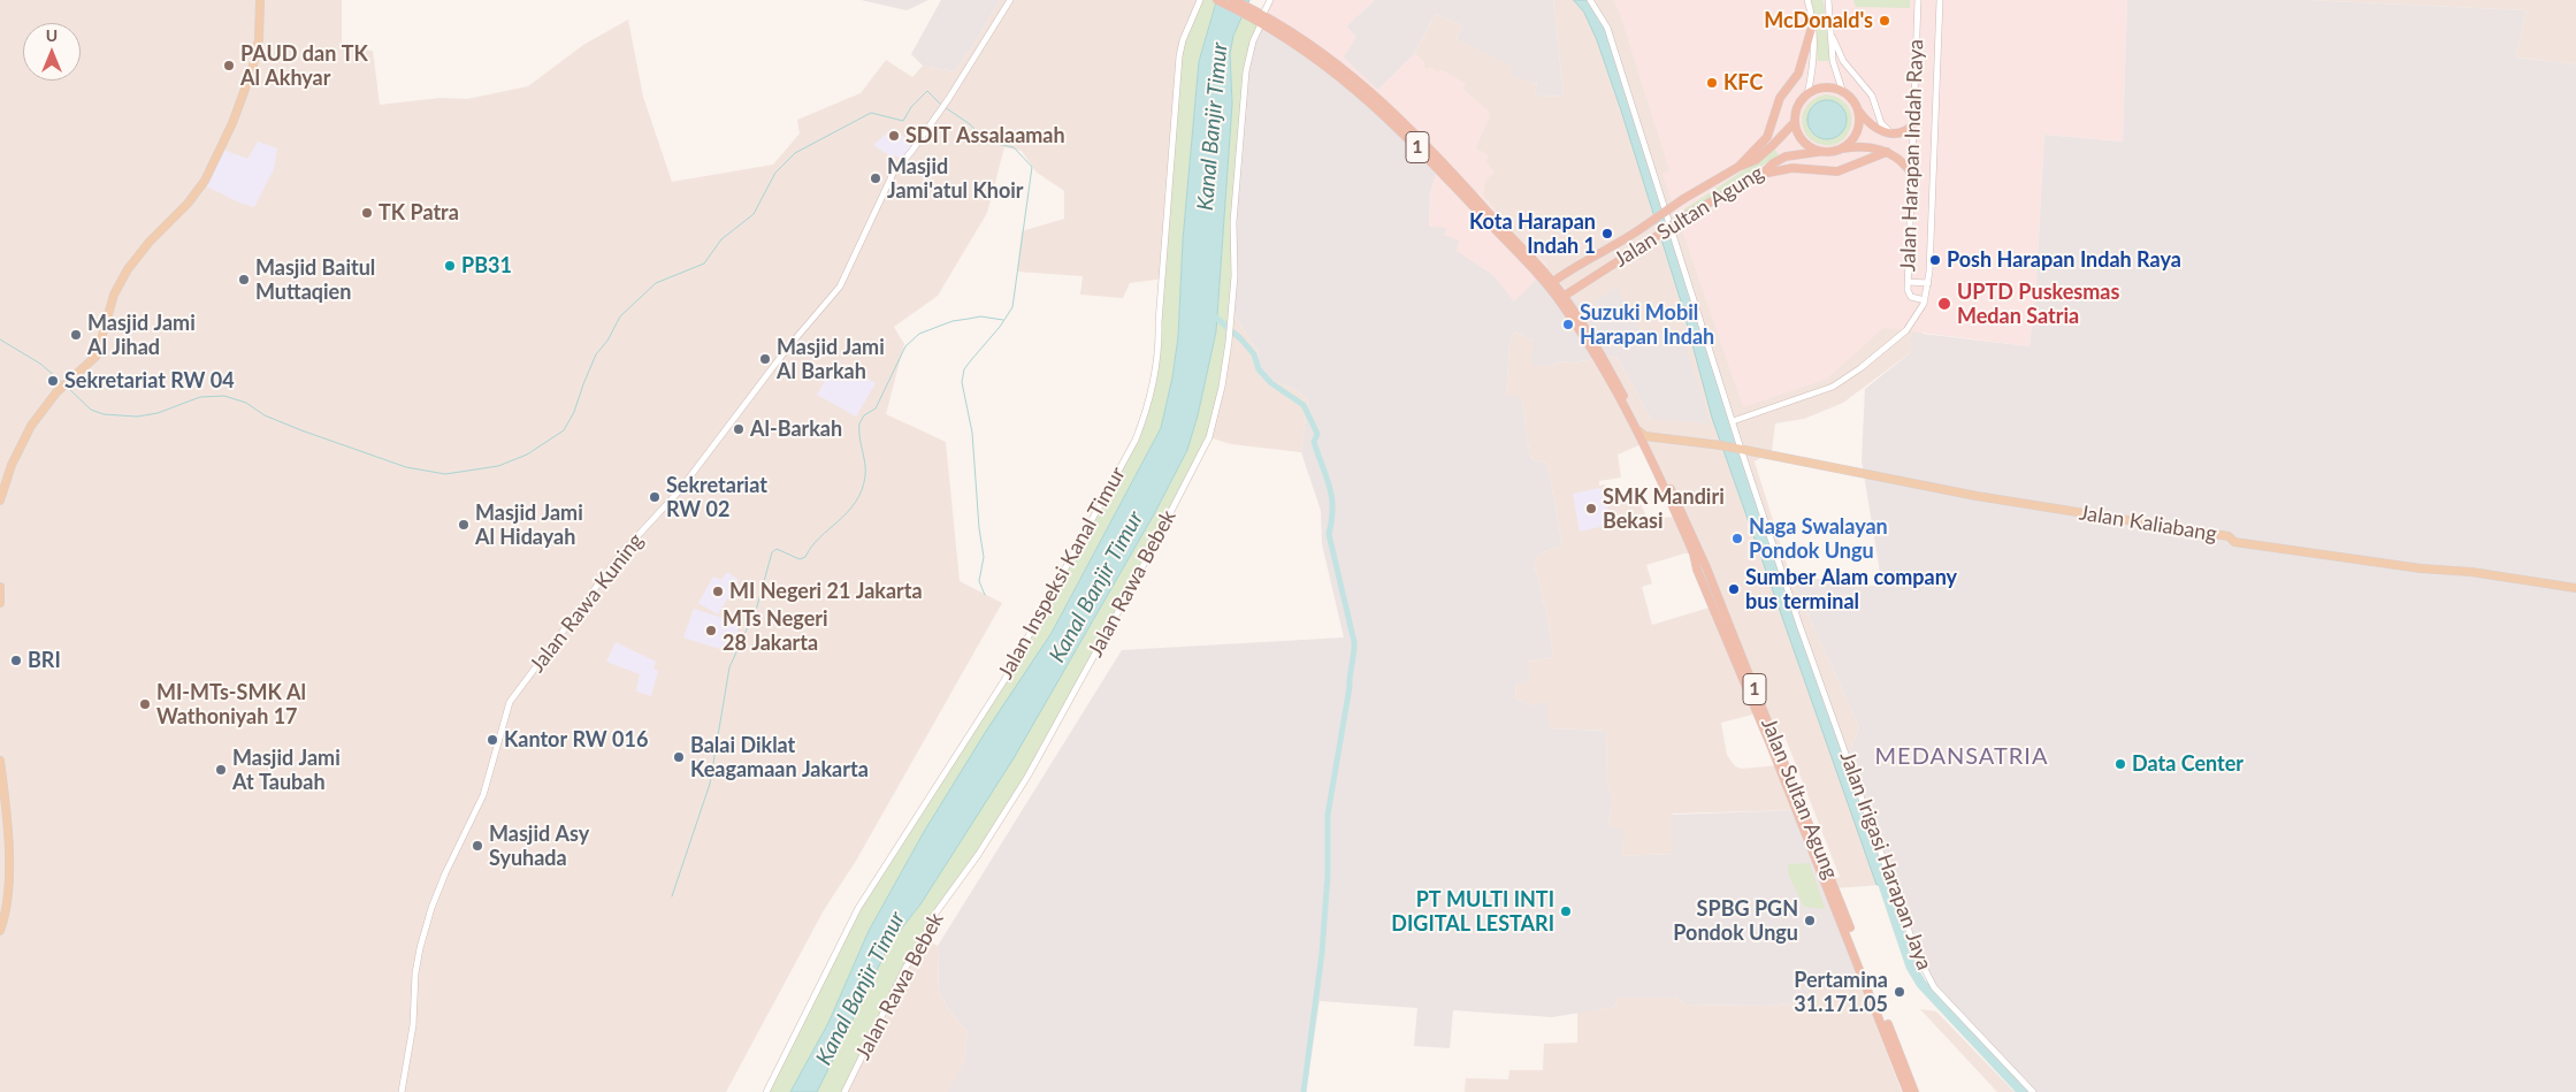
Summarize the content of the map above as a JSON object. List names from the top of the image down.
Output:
{
  "streets": {
    "highway": ["1", "Jalan Sultan Agung"],
    "main road": ["Jalan Kaliabang"],
    "street": [
      "Jalan Harapan Indah Raya",
      "Jalan Inspeksi Kanal Timur",
      "Jalan Rawa Bebek",
      "Jalan Rawa Kuning",
      "Jalan Irigasi Harapan Jaya"
    ]
  },
  "crossings": [
    ["1", "Jalan Sultan Agung"],
    ["1", "Jalan Rawa Bebek"],
    ["Jalan Sultan Agung", "Jalan Kaliabang"],
    ["Jalan Sultan Agung", "Jalan Rawa Bebek"],
    ["Jalan Kaliabang", "Jalan Irigasi Harapan Jaya"]
  ],
  "districts": ["MEDANSATRIA"],
  "water": ["Kanal Banjir Timur"],
  "places": [
    "McDonald's",
    "PAUD dan TK Al Akhyar",
    "KFC",
    "SDIT Assalaamah",
    "Masjid Jami'atul Khoir",
    "TK Patra",
    "Kota Harapan Indah 1",
    "Posh Harapan Indah Raya",
    "PB31",
    "Masjid Baitul Muttaqien",
    "UPTD Puskesmas Medan Satria",
    "Suzuki Mobil Harapan Indah",
    "Masjid Jami Al Jihad",
    "Masjid Jami Al Barkah",
    "Sekretariat RW 04",
    "Al-Barkah",
    "Sekretariat RW 02",
    "SMK Mandiri Bekasi",
    "Masjid Jami Al Hidayah",
    "Naga Swalayan Pondok Ungu",
    "Sumber Alam company bus terminal",
    "MI Negeri 21 Jakarta",
    "MTs Negeri 28 Jakarta",
    "BRI",
    "MI-MTs-SMK Al Wathoniyah 17",
    "Kantor RW 016",
    "Balai Diklat Keagamaan Jakarta",
    "Data Center",
    "Masjid Jami At Taubah",
    "Masjid Asy Syuhada",
    "PT MULTI INTI DIGITAL LESTARI",
    "SPBG PGN Pondok Ungu",
    "Pertamina 31.171.05"
  ],
  "north": "top"
}
